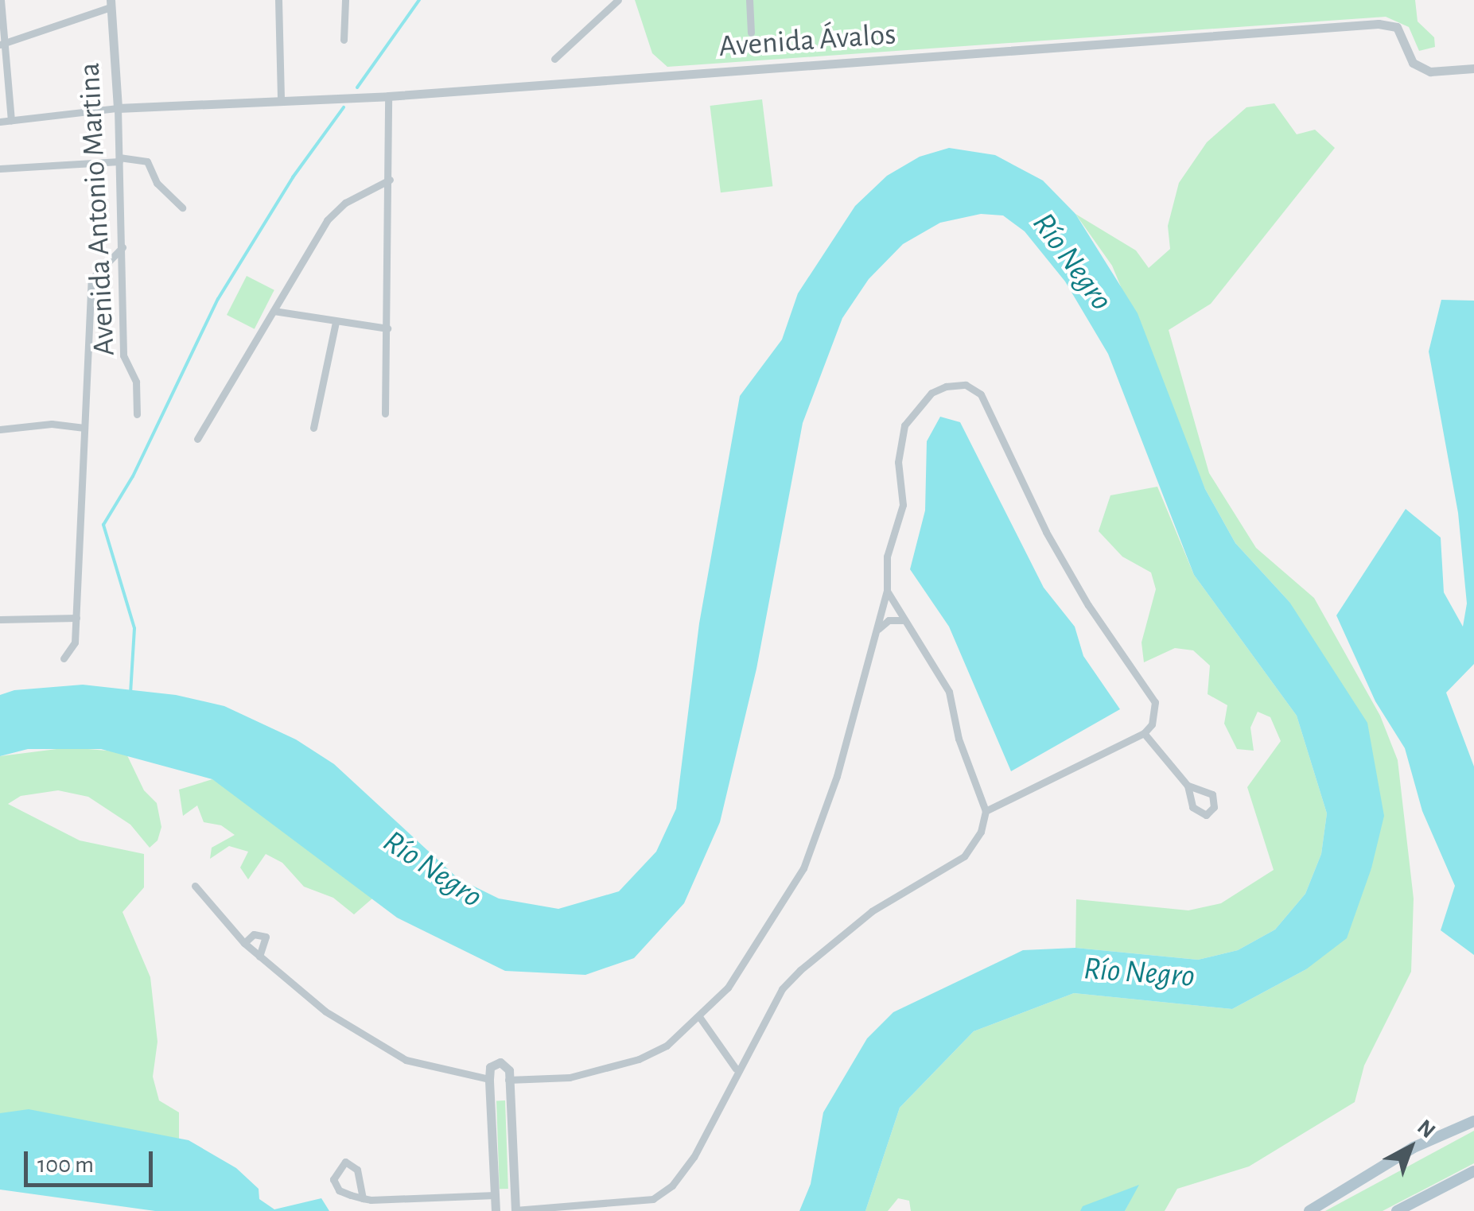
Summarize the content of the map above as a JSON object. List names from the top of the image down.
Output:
{
  "streets": {
    "street": ["Avenida Ávalos", "Avenida Antonio Martina"]
  },
  "crossings": [
    ["Avenida Ávalos", "Avenida Antonio Martina"]
  ],
  "water": ["Río Negro"],
  "scale_bar": "100 m",
  "north": "top right"
}
